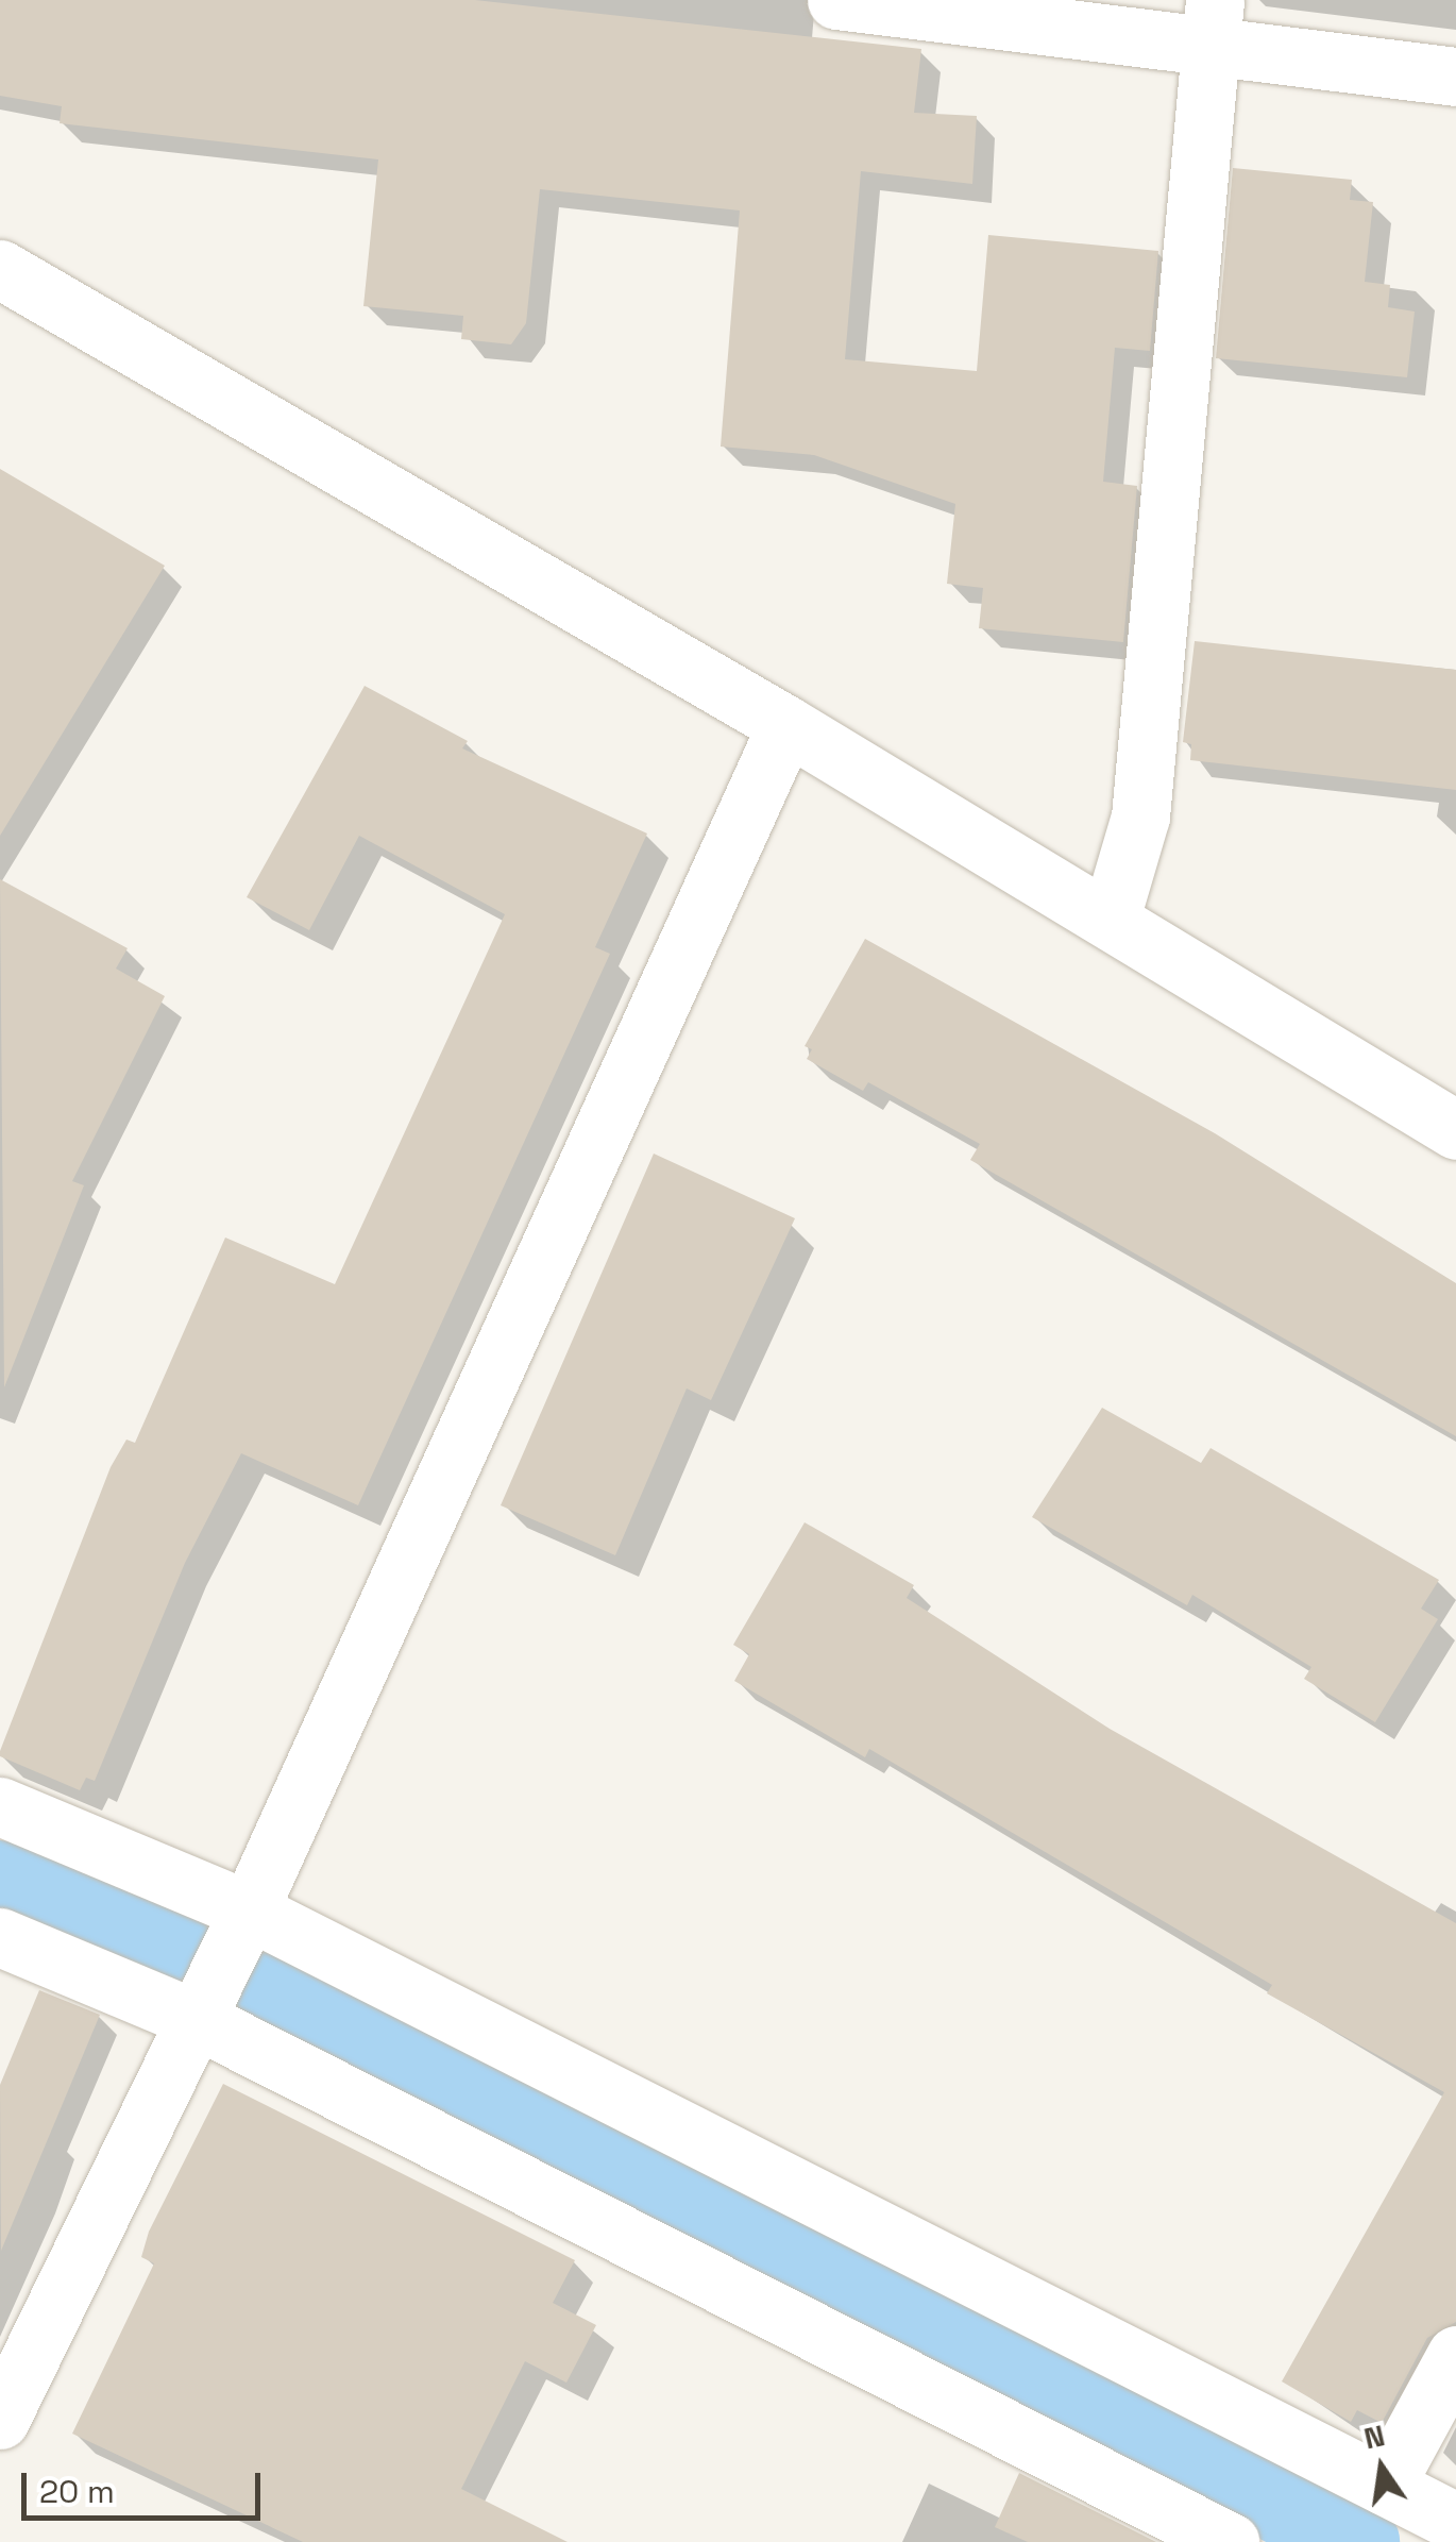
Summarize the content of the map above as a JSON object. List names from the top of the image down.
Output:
{
  "scale_bar": "20 m",
  "north": "top"
}
